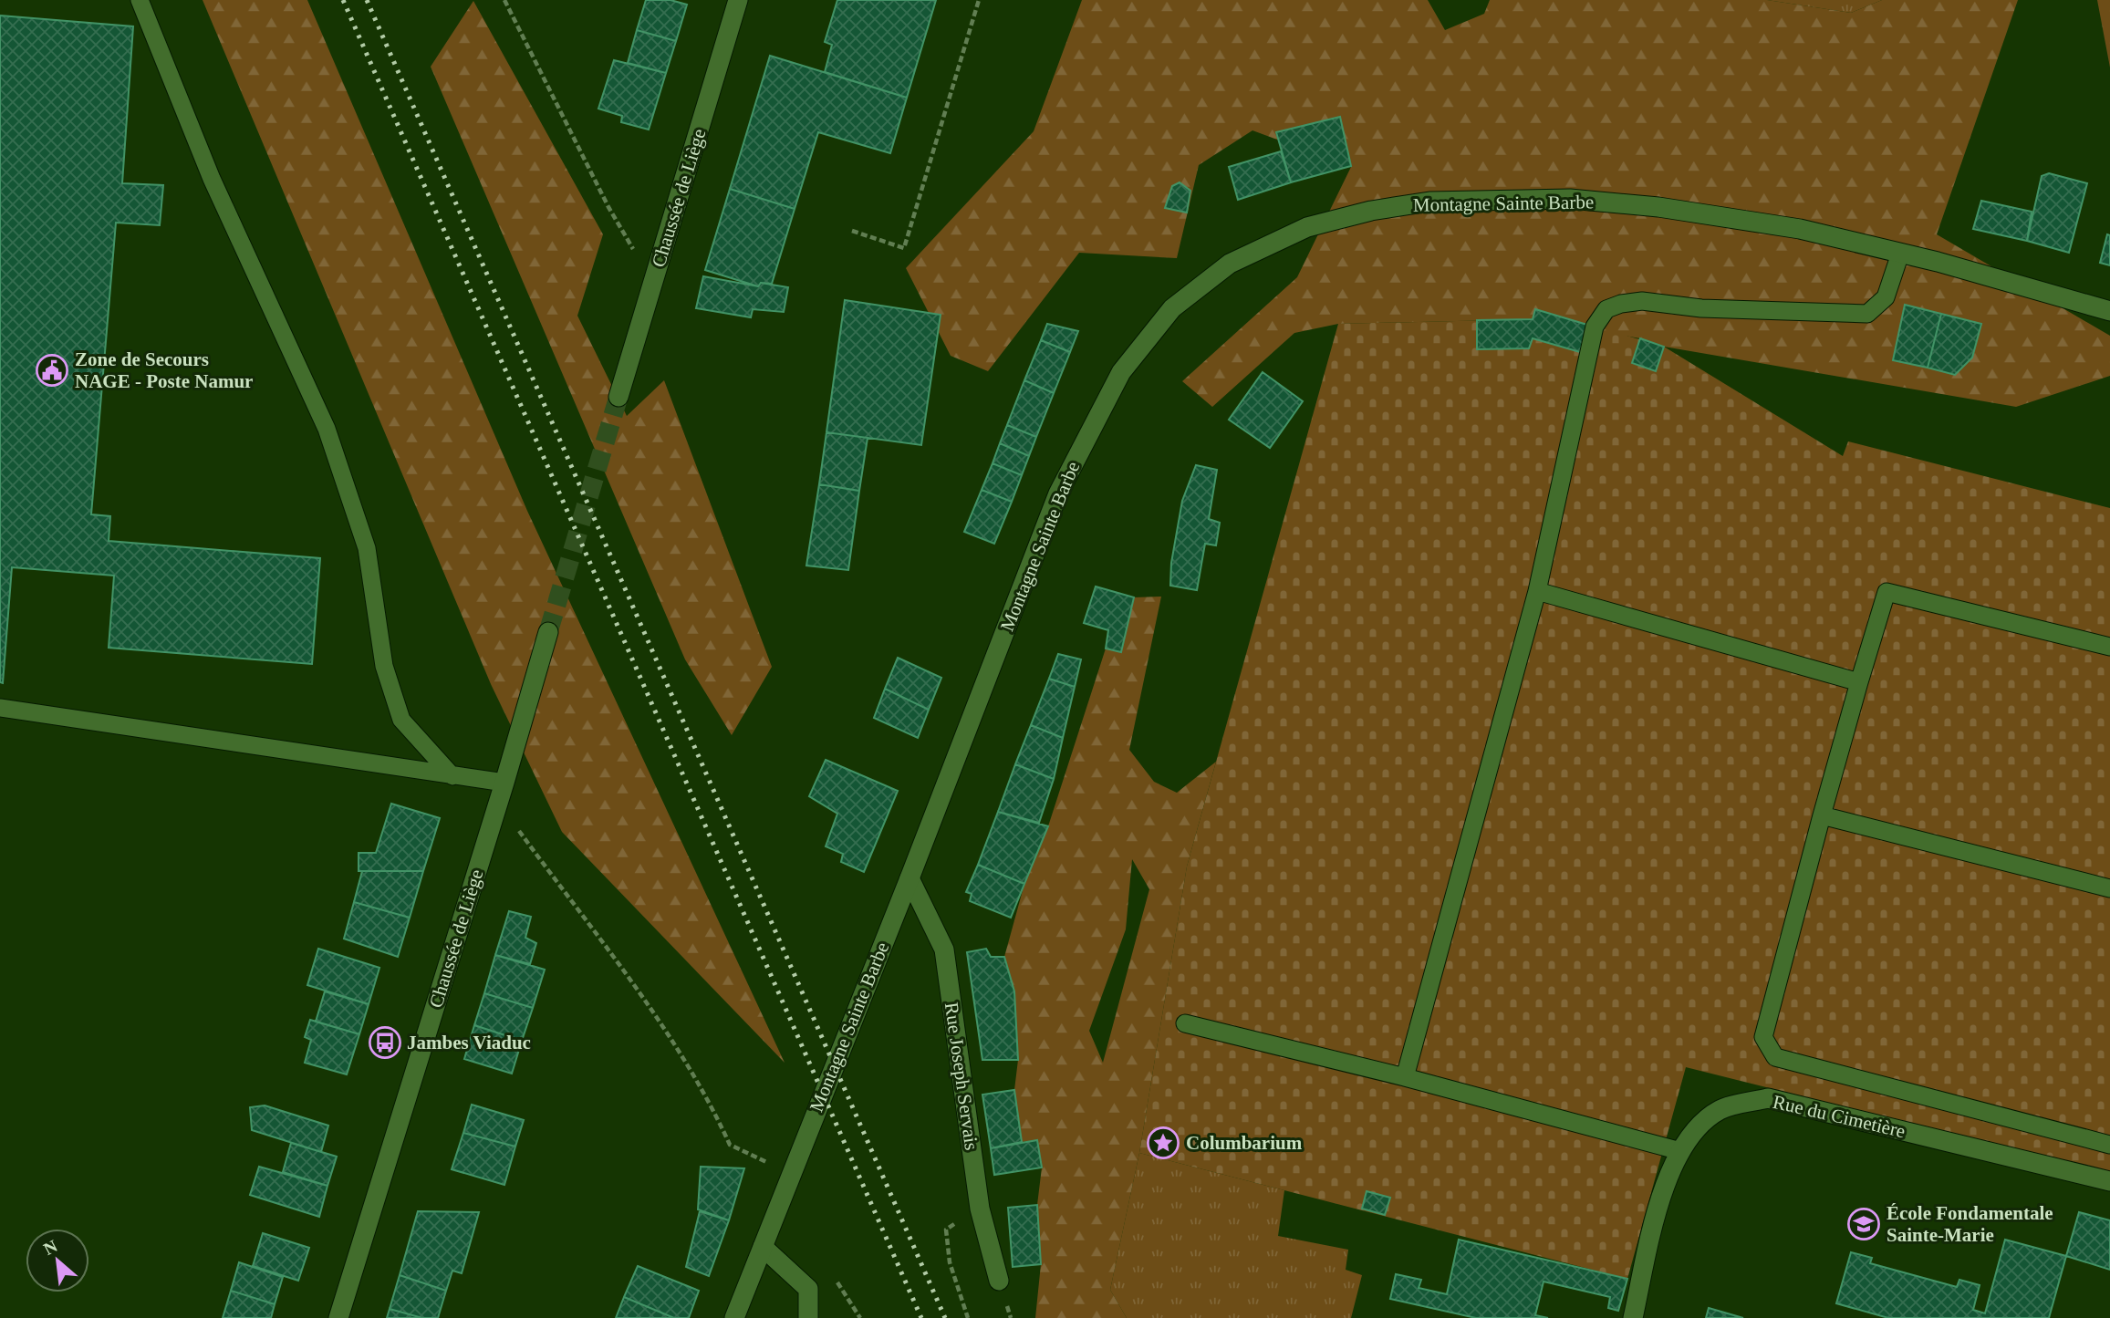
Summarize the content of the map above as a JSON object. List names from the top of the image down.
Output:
{
  "streets": {
    "street": [
      "Chaussée de Liège",
      "Montagne Sainte Barbe",
      "Rue Joseph Servais",
      "Rue du Cimetière"
    ]
  },
  "crossings": [
    ["Montagne Sainte Barbe", "Rue Joseph Servais"]
  ],
  "places": {
    "public building": ["Zone de Secours NAGE - Poste Namur"],
    "bus stop": ["Jambes Viaduc"],
    "place": ["Columbarium"],
    "school or university": ["École Fondamentale Sainte-Marie"]
  },
  "north": "top left"
}
